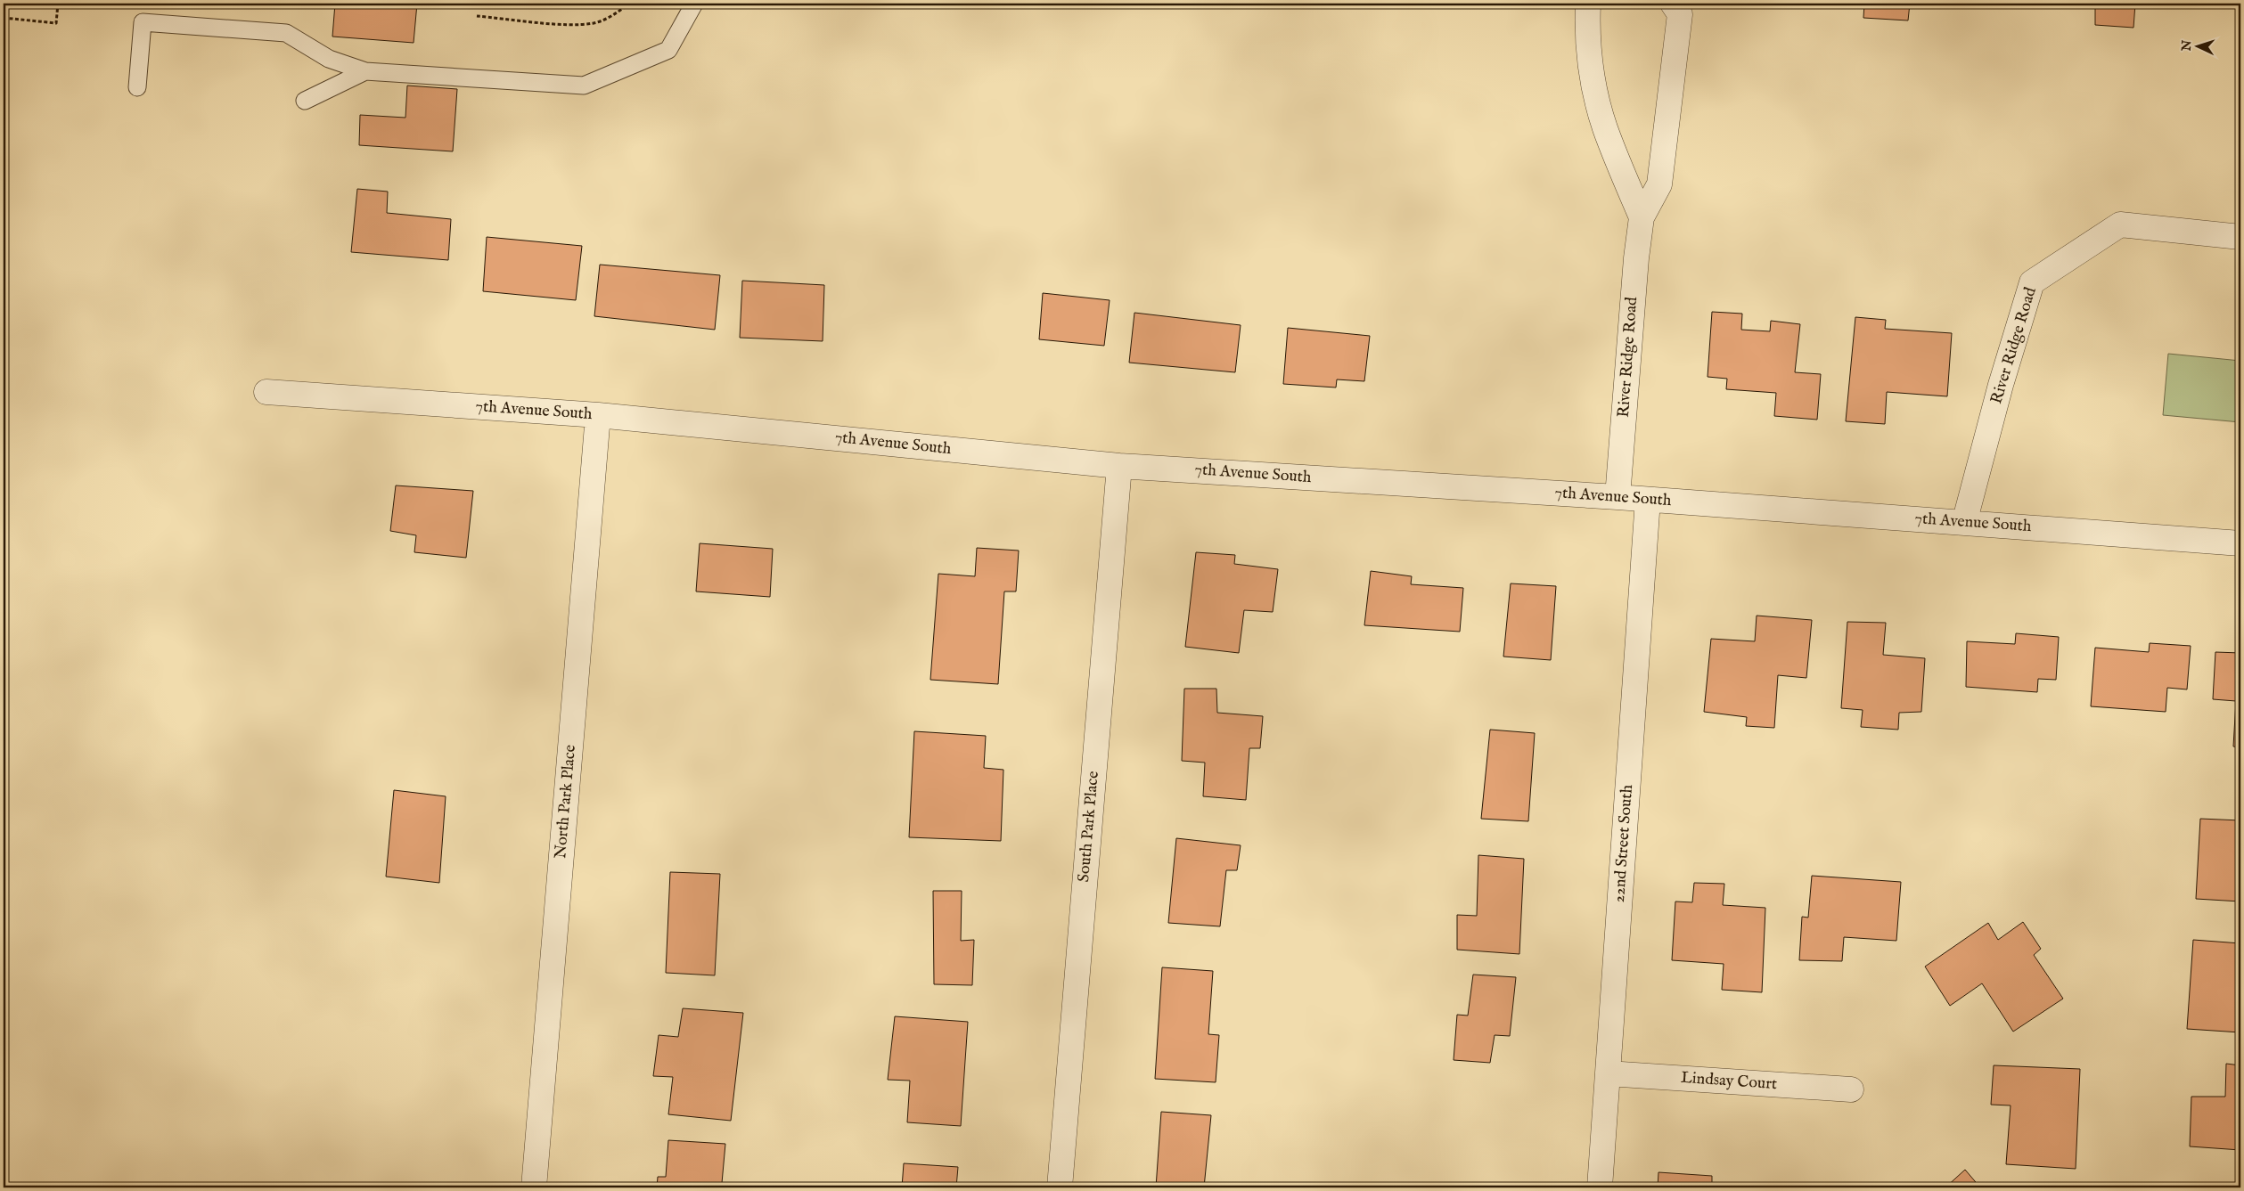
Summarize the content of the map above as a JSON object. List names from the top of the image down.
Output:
{
  "streets": {
    "street": [
      "River Ridge Road",
      "7th Avenue South",
      "North Park Place",
      "South Park Place",
      "22nd Street South",
      "Lindsay Court"
    ]
  },
  "crossings": [
    ["River Ridge Road", "7th Avenue South"],
    ["7th Avenue South", "North Park Place"],
    ["7th Avenue South", "South Park Place"],
    ["7th Avenue South", "22nd Street South"],
    ["22nd Street South", "Lindsay Court"]
  ],
  "north": "left"
}
